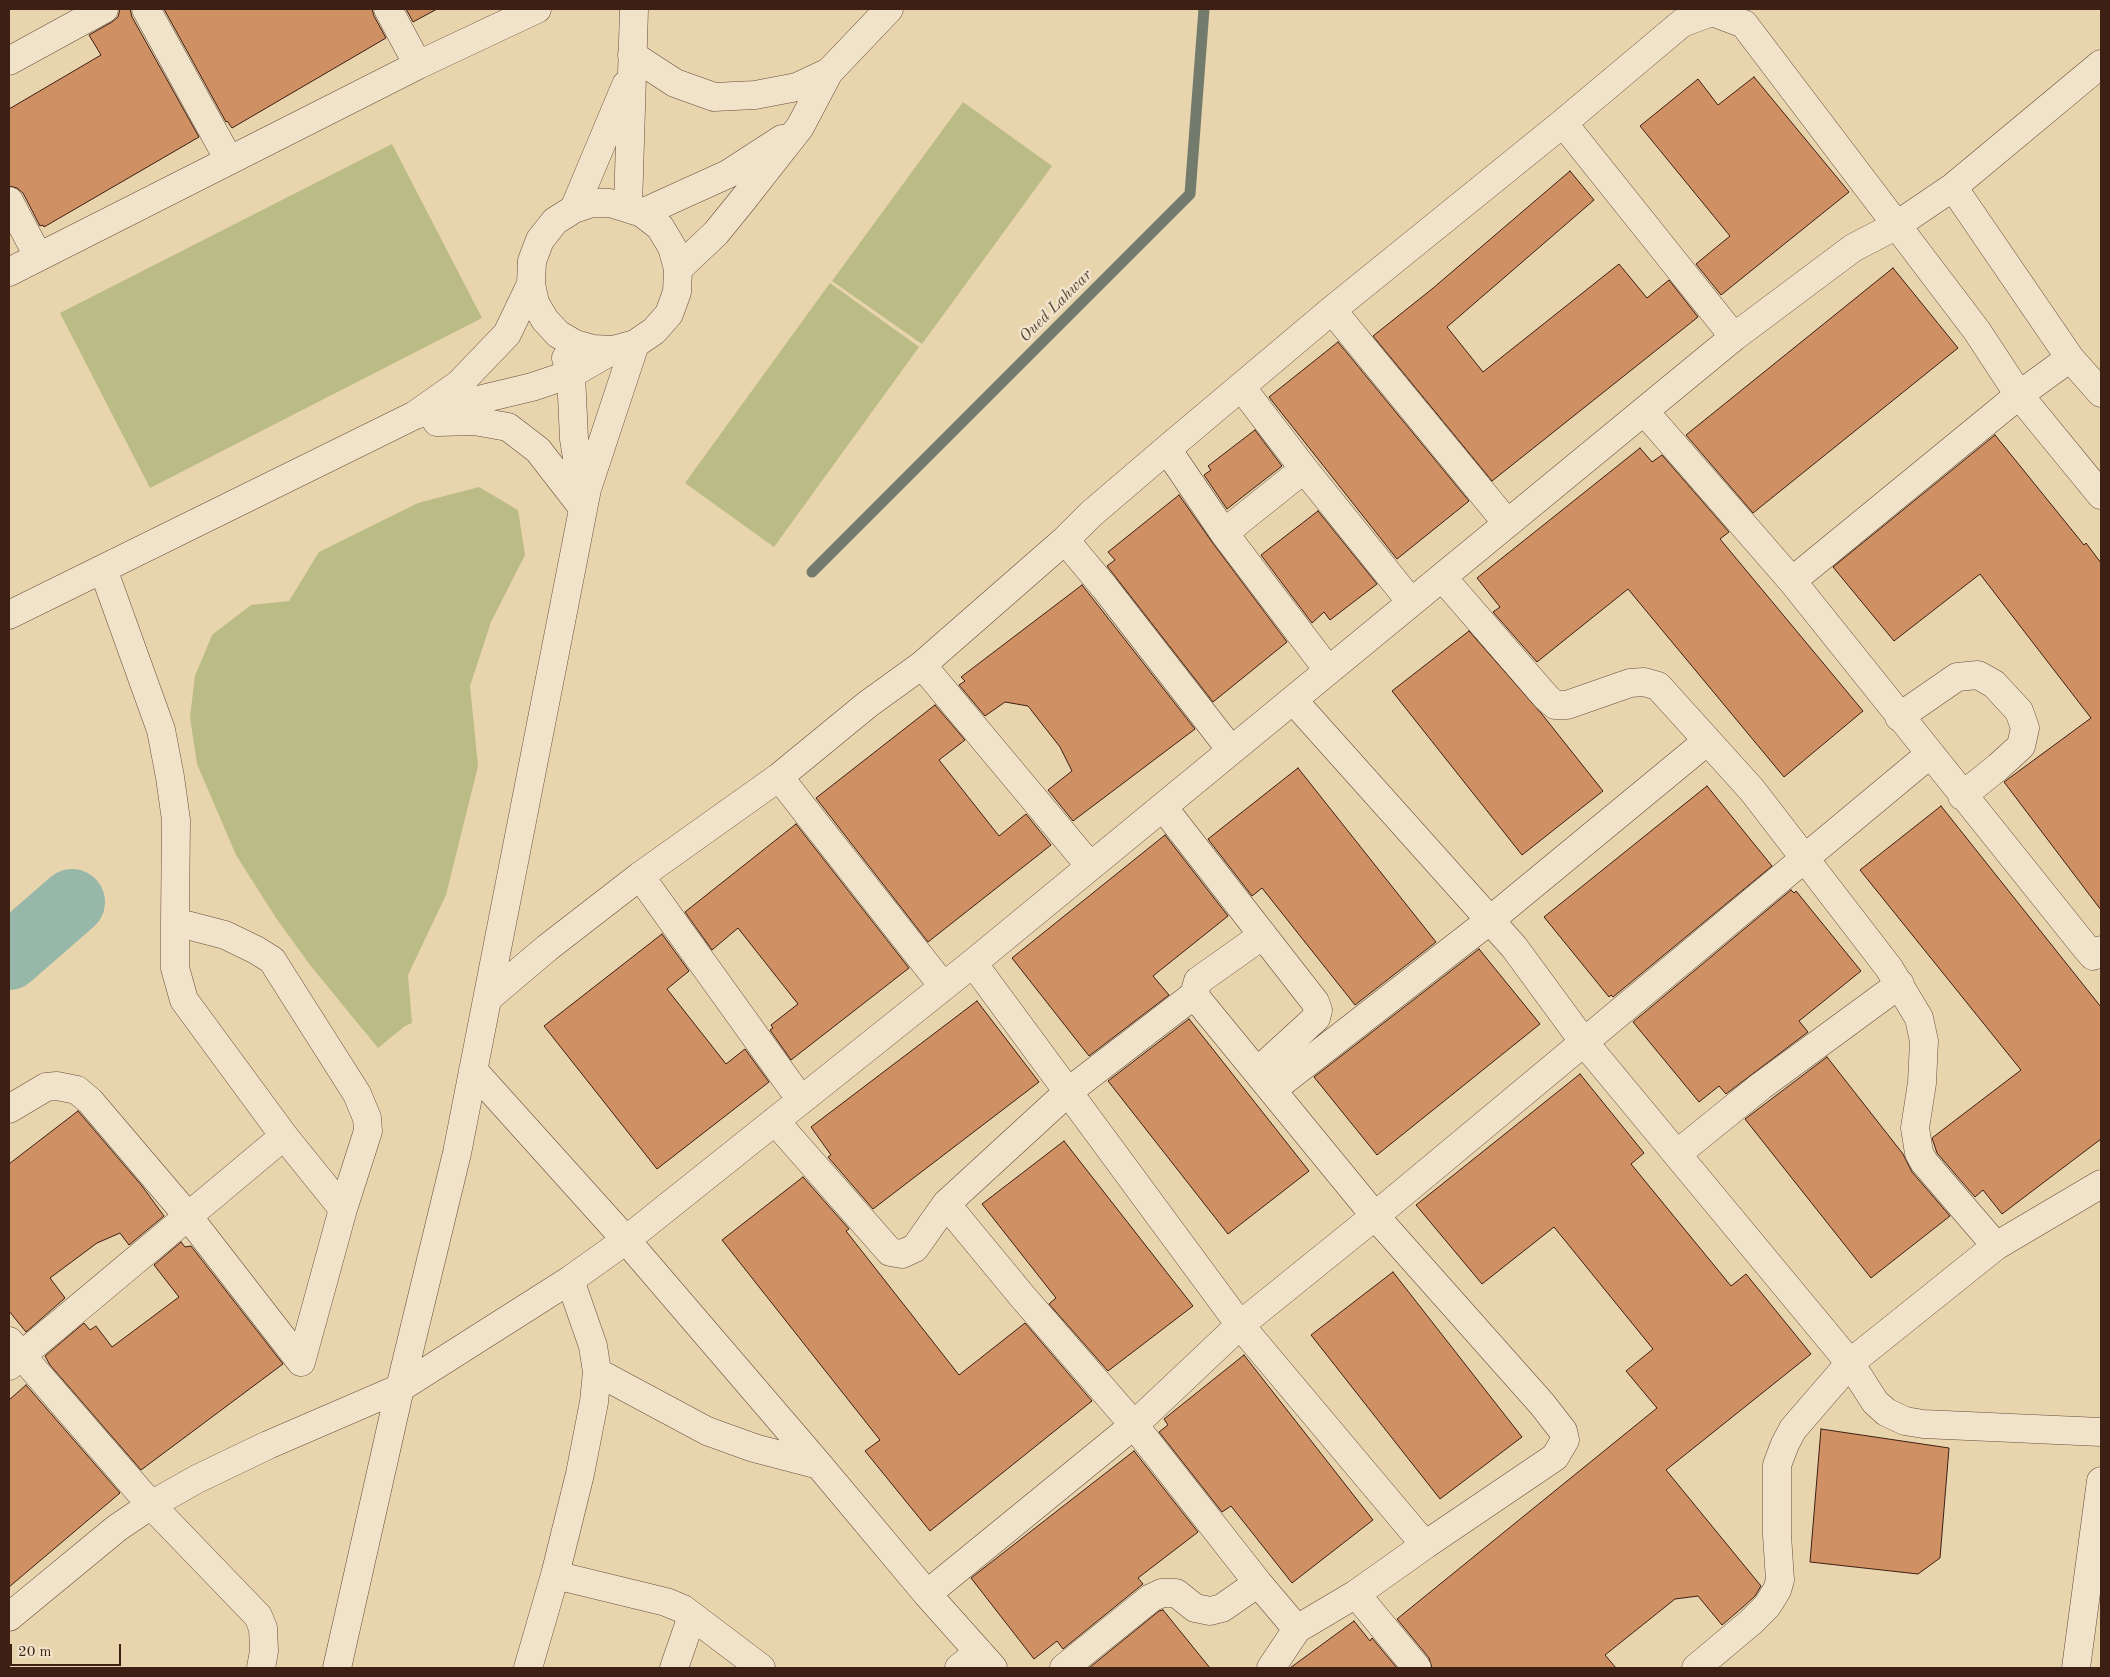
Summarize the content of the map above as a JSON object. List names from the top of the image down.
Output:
{
  "water": ["Oued Lahwar"],
  "scale_bar": "20 m"
}
